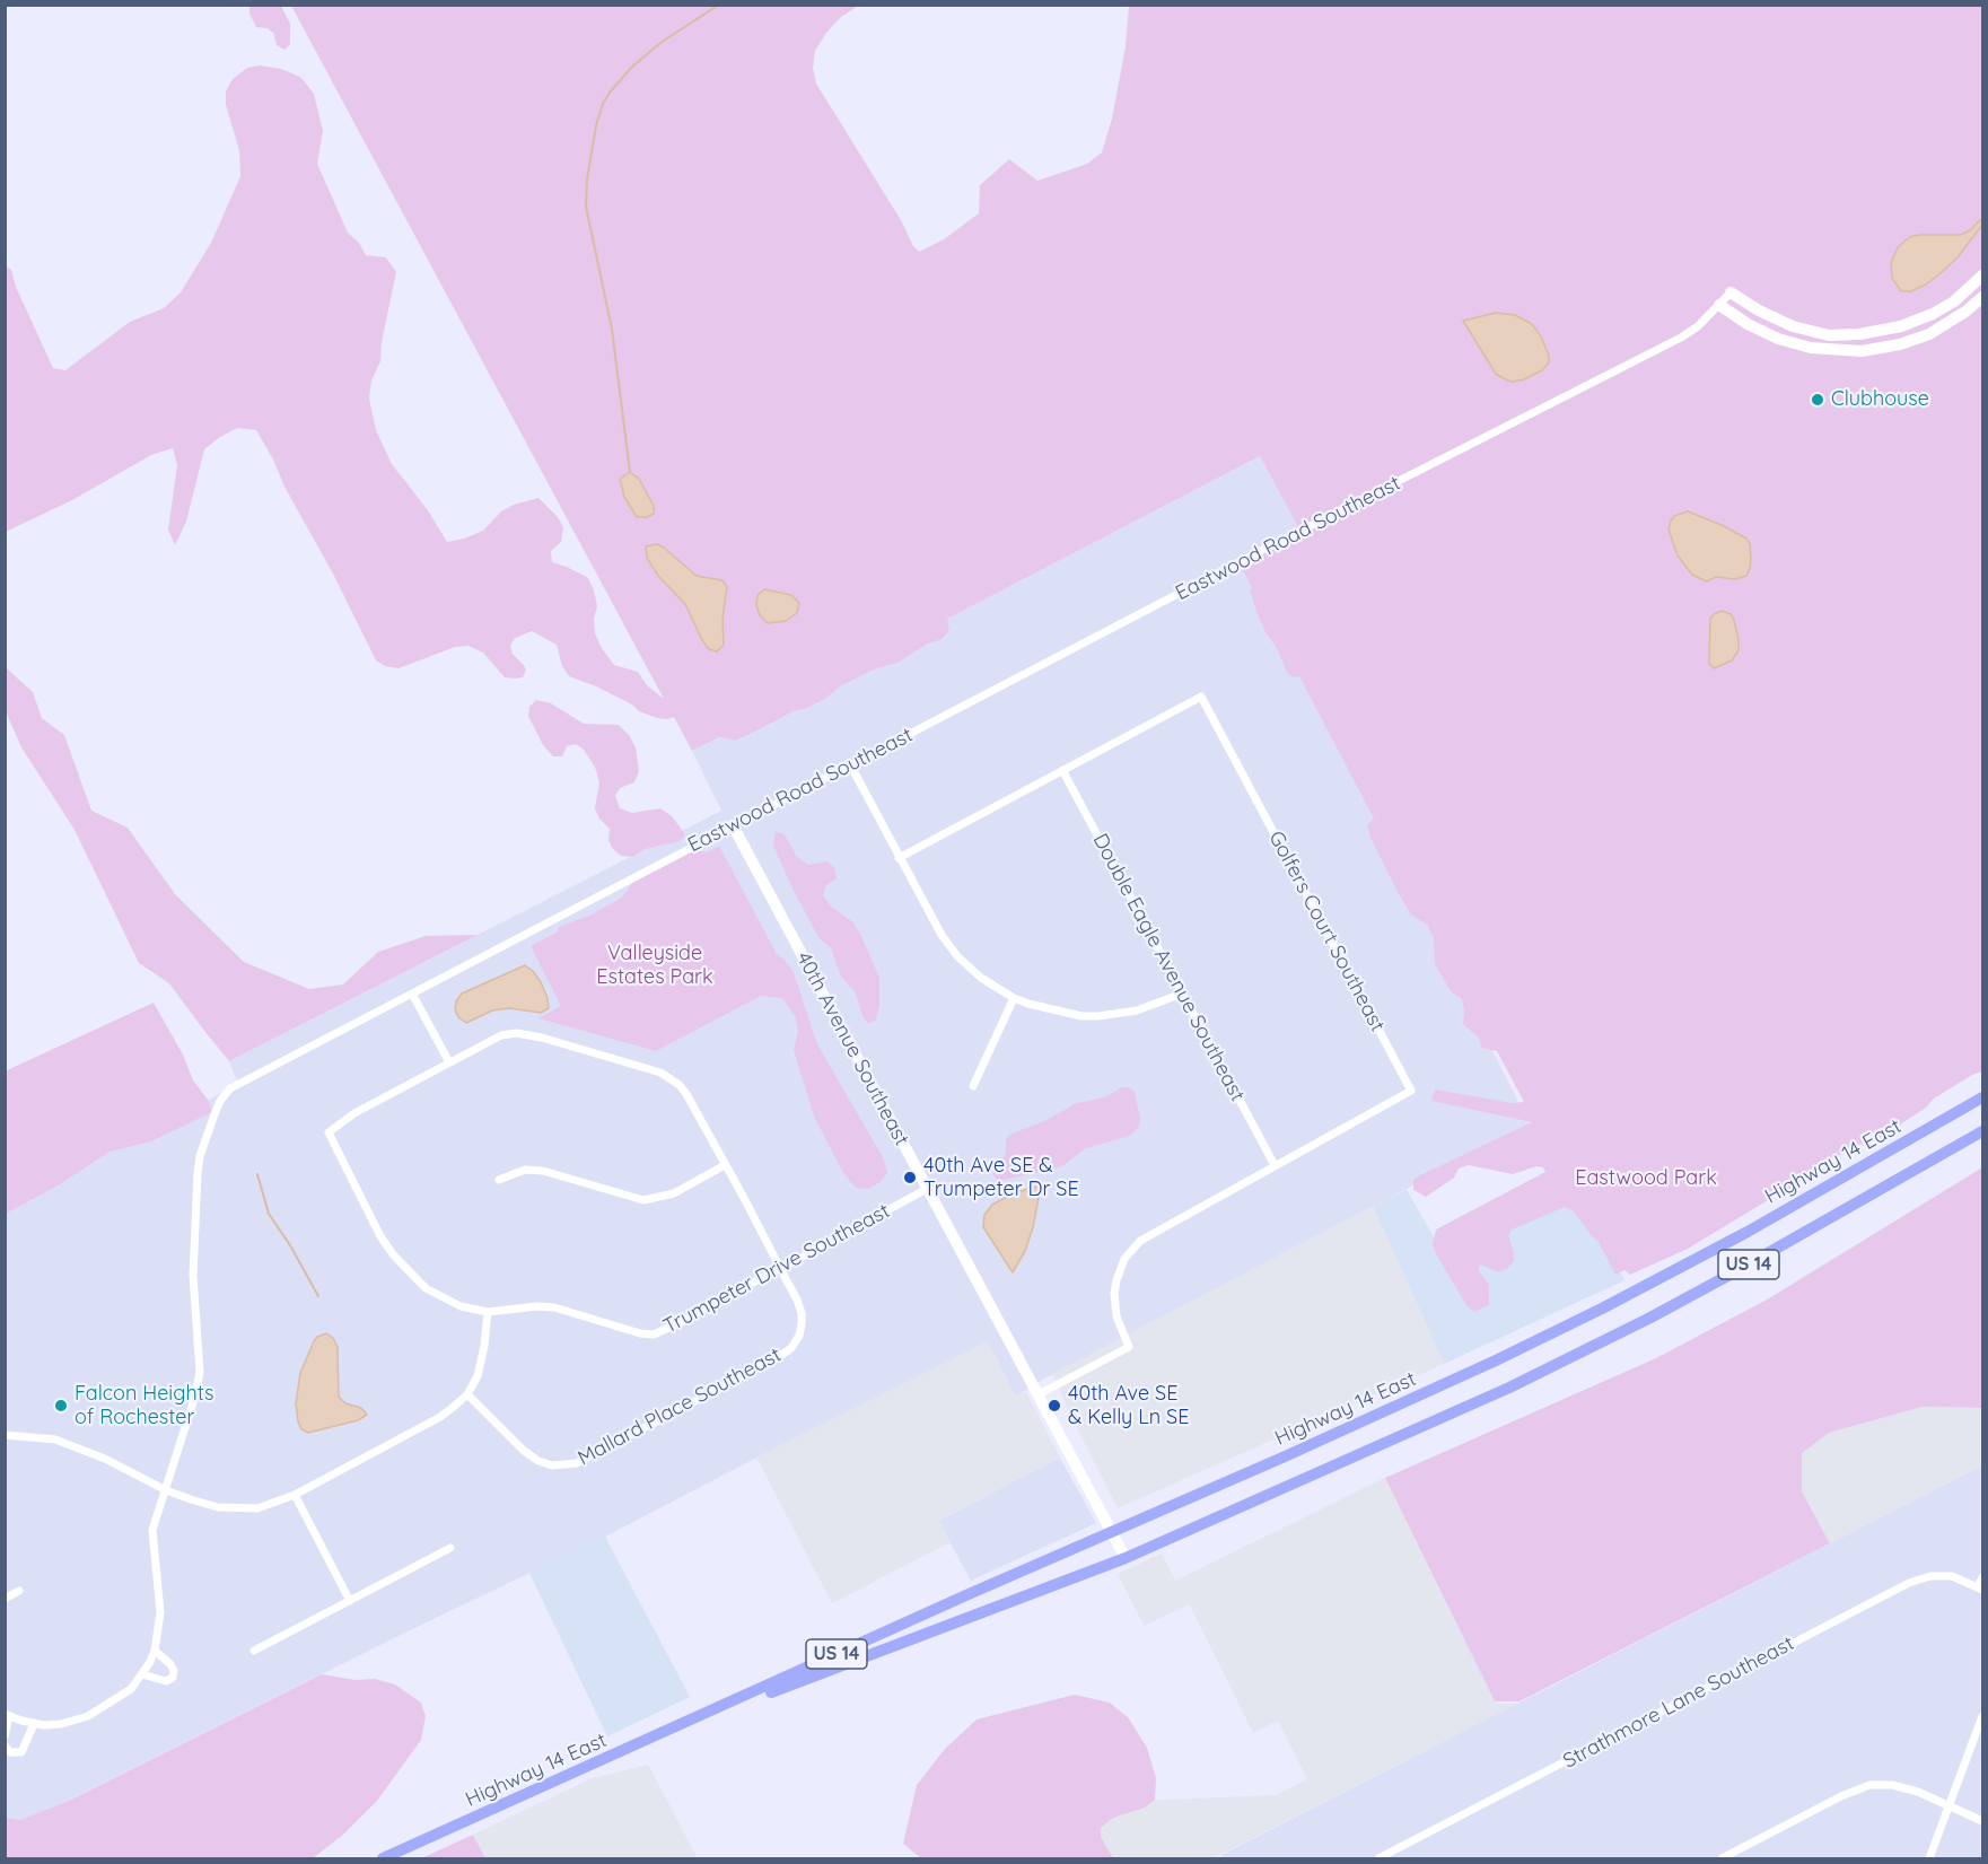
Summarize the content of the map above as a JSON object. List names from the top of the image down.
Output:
{
  "streets": {
    "main road": ["Highway 14 East", "US 14"],
    "street": [
      "Eastwood Road Southeast",
      "Golfers Court Southeast",
      "Double Eagle Avenue Southeast",
      "40th Avenue Southeast",
      "Trumpeter Drive Southeast",
      "Mallard Place Southeast",
      "Strathmore Lane Southeast"
    ]
  },
  "crossings": [
    ["Eastwood Road Southeast", "40th Avenue Southeast"],
    ["Golfers Court Southeast", "Double Eagle Avenue Southeast"],
    ["Golfers Court Southeast", "40th Avenue Southeast"],
    ["40th Avenue Southeast", "Highway 14 East"],
    ["40th Avenue Southeast", "Trumpeter Drive Southeast"],
    ["Trumpeter Drive Southeast", "Mallard Place Southeast"]
  ],
  "parks": ["Valleyside Estates Park", "Eastwood Park"],
  "places": [
    "Clubhouse",
    "40th Ave SE & Trumpeter Dr SE",
    "Falcon Heights of Rochester",
    "40th Ave SE & Kelly Ln SE"
  ]
}
